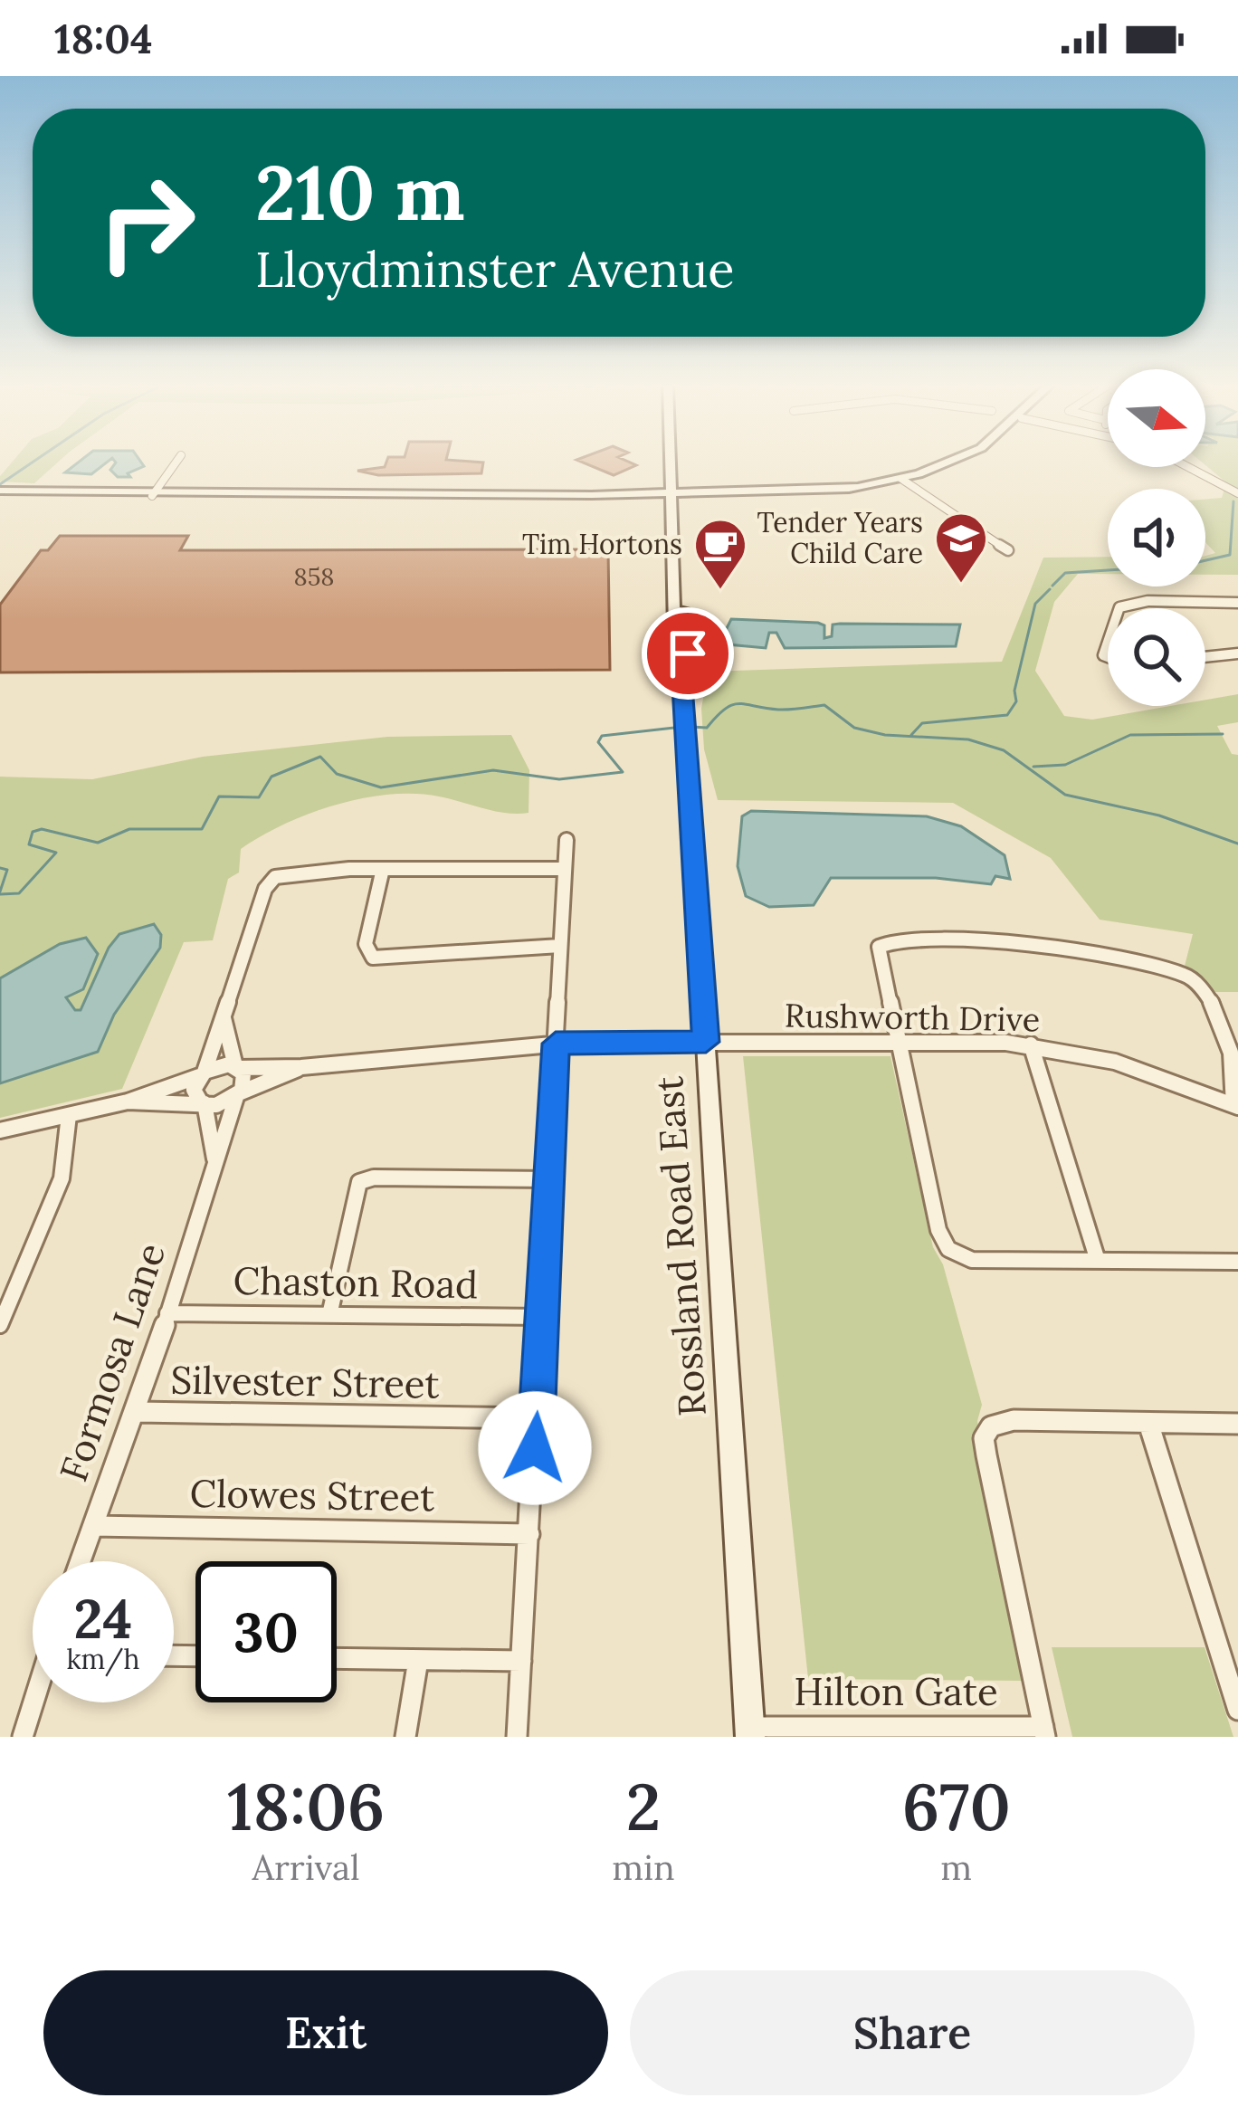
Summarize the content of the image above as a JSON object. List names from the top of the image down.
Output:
{
  "streets": {
    "main road": ["Rossland Road East"],
    "street": [
      "Rushworth Drive",
      "Chaston Road",
      "Formosa Lane",
      "Silvester Street",
      "Clowes Street",
      "Hilton Gate"
    ]
  },
  "crossings": [
    ["Rushworth Drive", "Rossland Road East"],
    ["Rossland Road East", "Hilton Gate"],
    ["Chaston Road", "Formosa Lane"],
    ["Formosa Lane", "Silvester Street"],
    ["Formosa Lane", "Clowes Street"]
  ],
  "places": {
    "school or university": ["Tender Years Child Care"],
    "cafe": ["Tim Hortons"]
  },
  "house_numbers": ["858"],
  "north": "right",
  "page": {
    "status": "18:04",
    "turn": ["210 m", "Lloydminster Avenue"],
    "speed": "24 km/h",
    "limit": "30",
    "eta": [
      "18:06",
      "Arrival",
      "2",
      "min",
      "670",
      "m"
    ],
    "buttons": ["Exit", "Share"]
  }
}
